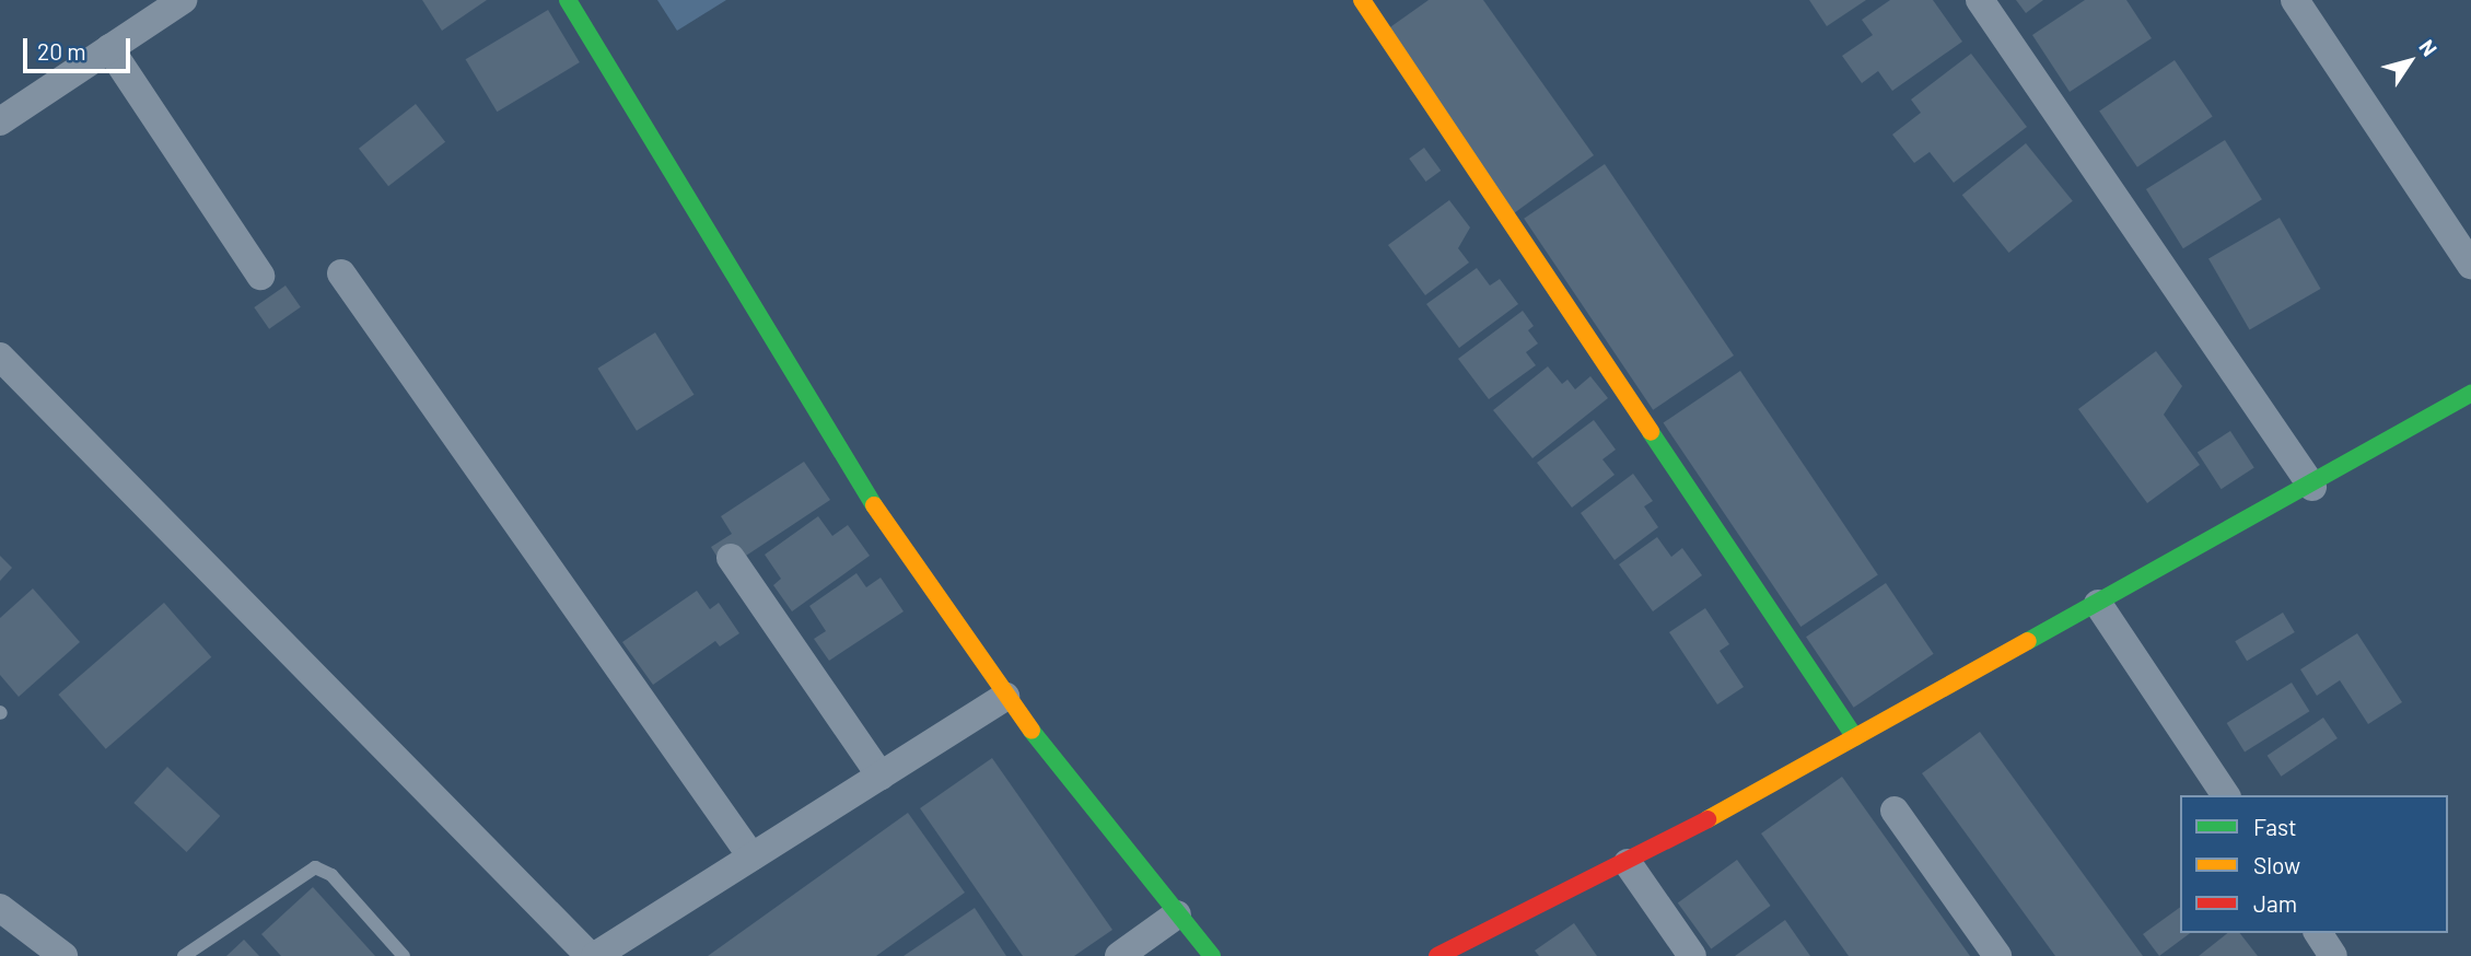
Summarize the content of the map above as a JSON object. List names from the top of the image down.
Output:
{
  "legend": ["Fast", "Slow", "Jam"],
  "scale_bar": "20 m",
  "north": "top right"
}
